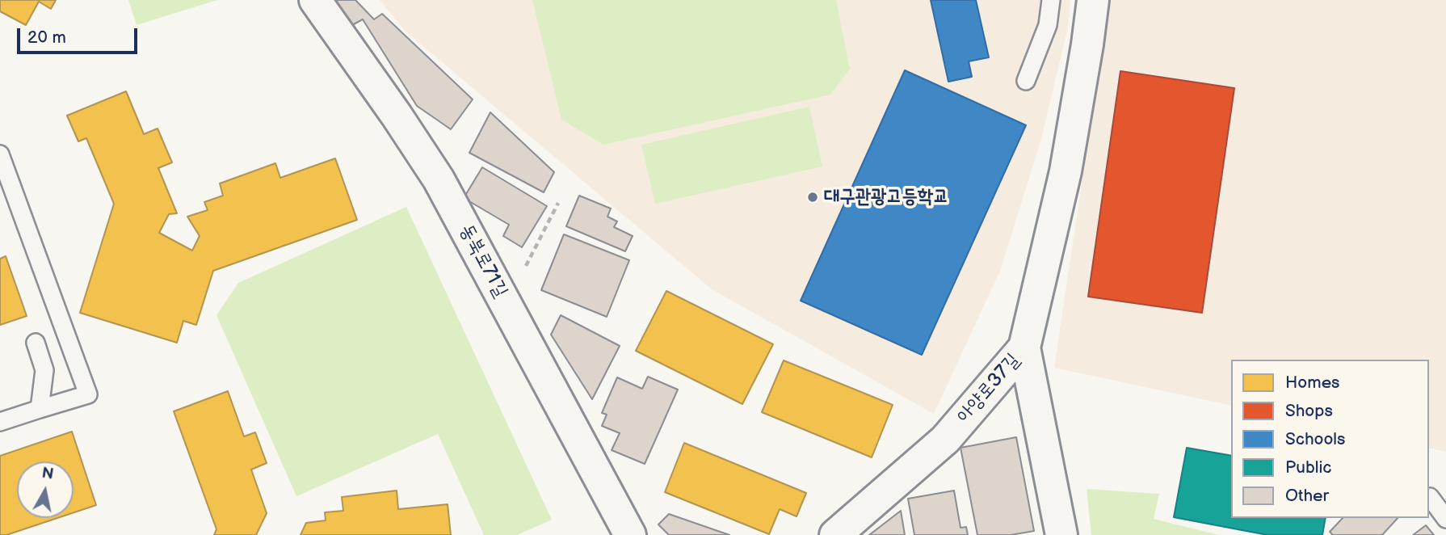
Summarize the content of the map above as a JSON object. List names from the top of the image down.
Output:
{
  "streets": {
    "street": ["동북로71길", "아양로37길"]
  },
  "places": ["대구관광고등학교"],
  "legend": [
    "Homes",
    "Shops",
    "Schools",
    "Public",
    "Other"
  ],
  "scale_bar": "20 m",
  "north": "top"
}
